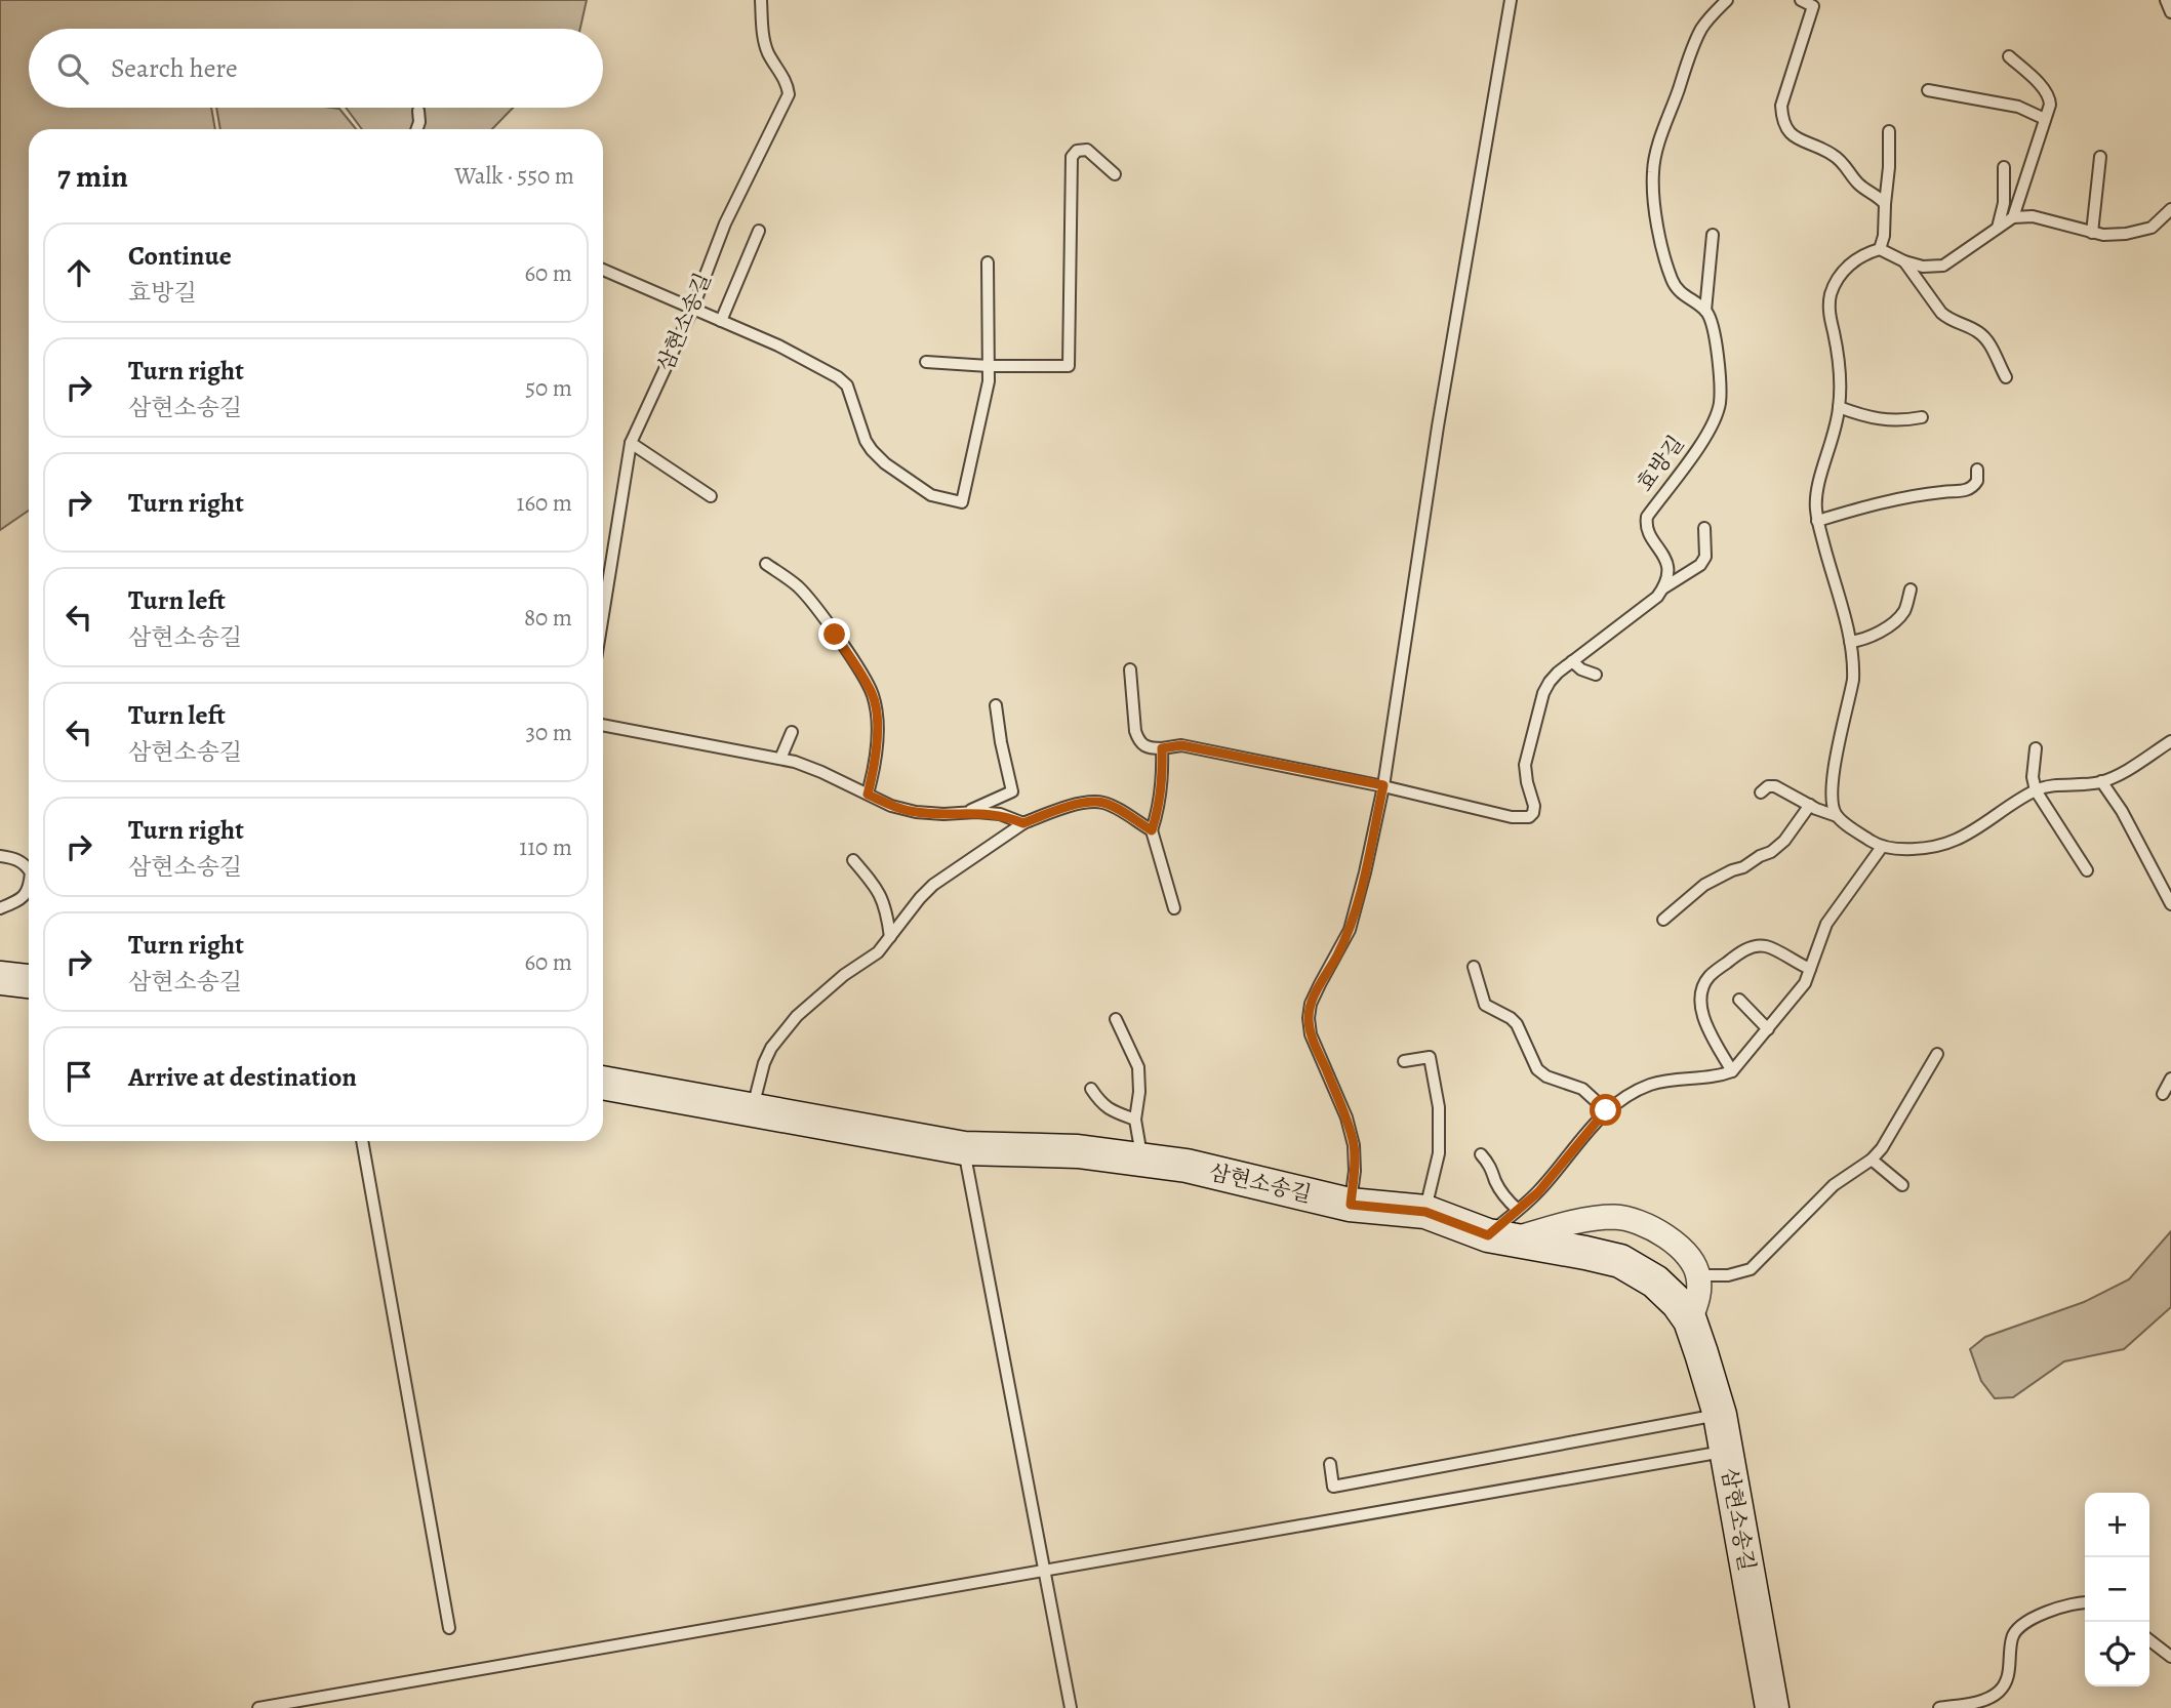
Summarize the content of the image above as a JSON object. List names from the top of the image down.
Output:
{
  "streets": {
    "street": ["삼현소송길"],
    "lane": ["효방길"]
  },
  "page": {
    "search": "Search here",
    "heading": ["7 min", "Walk · 550 m"],
    "list": [
      ["Continue", "효방길", "60 m"],
      ["Turn right", "삼현소송길", "50 m"],
      ["Turn right", "160 m"],
      ["Turn left", "삼현소송길", "80 m"],
      ["Turn left", "삼현소송길", "30 m"],
      ["Turn right", "삼현소송길", "110 m"],
      ["Turn right", "삼현소송길", "60 m"],
      "Arrive at destination"
    ],
    "map_buttons": ["+", "−"]
  }
}
